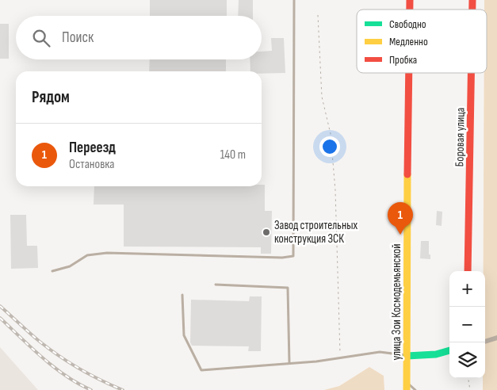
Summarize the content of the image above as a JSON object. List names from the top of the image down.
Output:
{
  "streets": {
    "main road": ["Боровая улица", "улица Зои Космодемьянской"]
  },
  "places": ["Завод строительных конструкция ЗСК"],
  "legend": ["Свободно", "Медленно", "Пробка"],
  "page": {
    "search": "Поиск",
    "heading": "Рядом",
    "list": [
      {
        "mark": "1",
        "name": "Переезд",
        "note": "Остановка",
        "value": "140 m"
      }
    ],
    "pins": "1",
    "map_buttons": ["+", "−"]
  }
}
